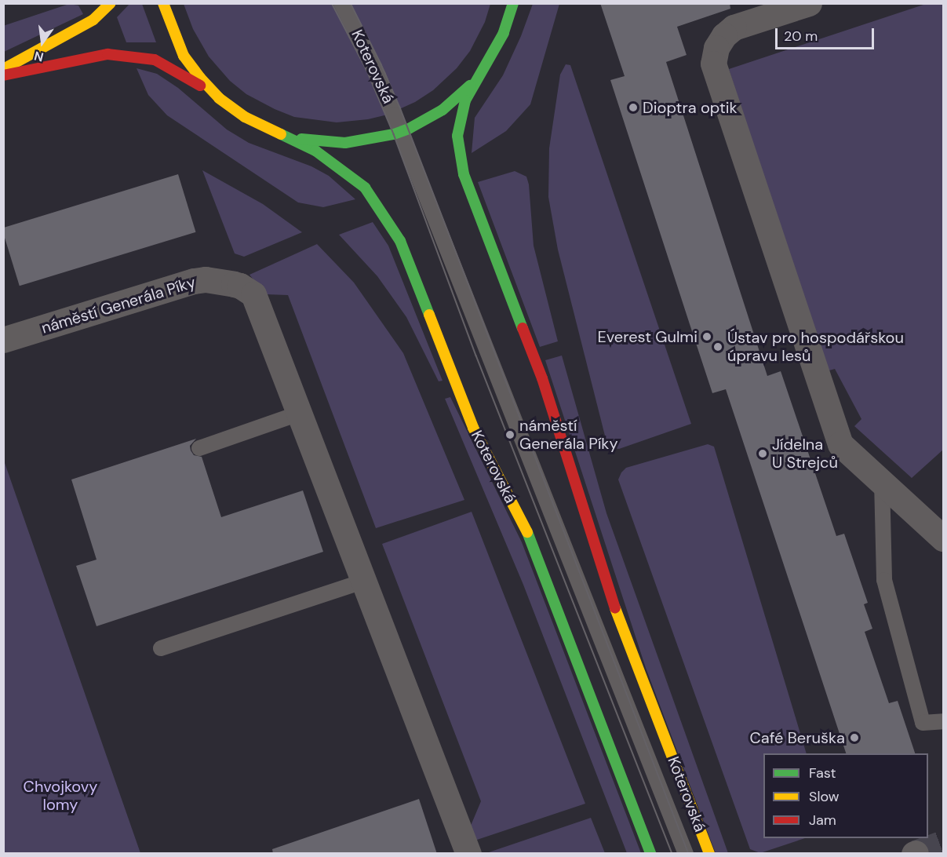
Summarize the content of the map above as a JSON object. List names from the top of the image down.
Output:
{
  "streets": {
    "street": ["Koterovská", "náměstí Generála Píky"]
  },
  "parks": ["Chvojkovy lomy"],
  "places": [
    "Dioptra optik",
    "Everest Gulmi",
    "Ústav pro hospodářskou úpravu lesů",
    "náměstí Generála Píky",
    "Jídelna U Strejců",
    "Café Beruška"
  ],
  "legend": ["Fast", "Slow", "Jam"],
  "scale_bar": "20 m",
  "north": "bottom"
}
